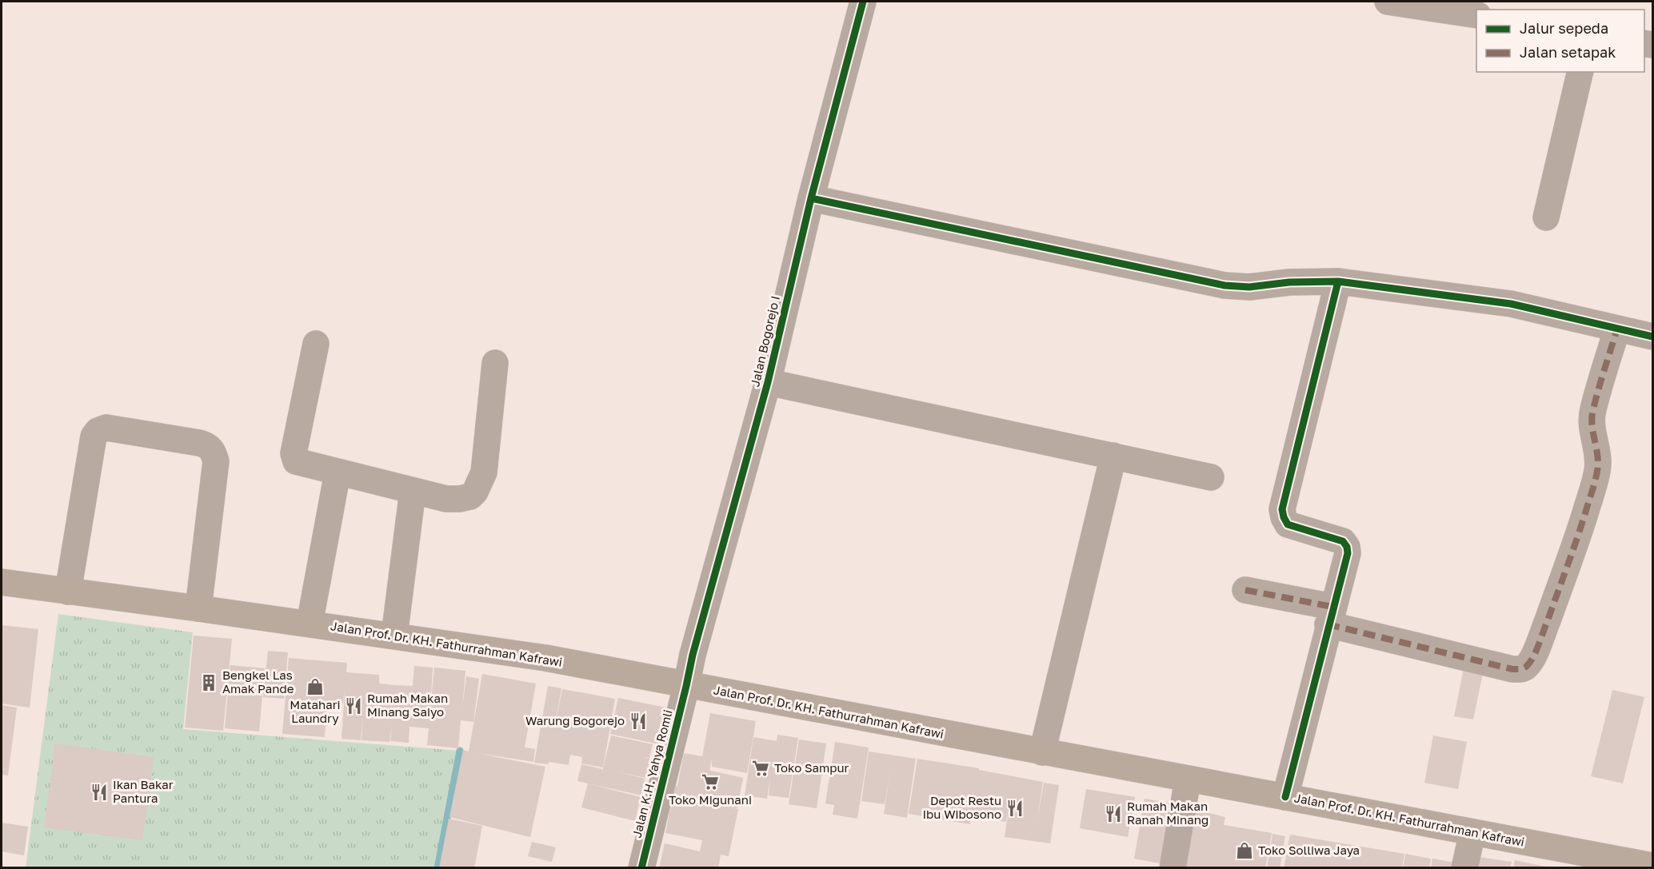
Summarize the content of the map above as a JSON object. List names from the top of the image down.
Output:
{
  "streets": {
    "main road": ["Jalan Prof. Dr. KH. Fathurrahman Kafrawi"],
    "street": ["Jalan Bogorejo I", "Jalan K.H. Yahya Romli"]
  },
  "crossings": [
    ["Jalan Bogorejo I", "Jalan Prof. Dr. KH. Fathurrahman Kafrawi"],
    ["Jalan Bogorejo I", "Jalan K.H. Yahya Romli"],
    ["Jalan Prof. Dr. KH. Fathurrahman Kafrawi", "Jalan K.H. Yahya Romli"]
  ],
  "places": {
    "building": ["Bengkel Las Amak Pande"],
    "shop": ["Matahari Laundry", "Toko Solliwa Jaya"],
    "restaurant": [
      "Rumah Makan Minang Saiyo",
      "Warung Bogorejo",
      "Ikan Bakar Pantura",
      "Depot Restu Ibu Wibosono",
      "Rumah Makan Ranah Minang"
    ],
    "supermarket": ["Toko Sampur", "Toko Migunani"]
  },
  "legend": ["Jalur sepeda", "Jalan setapak"]
}
